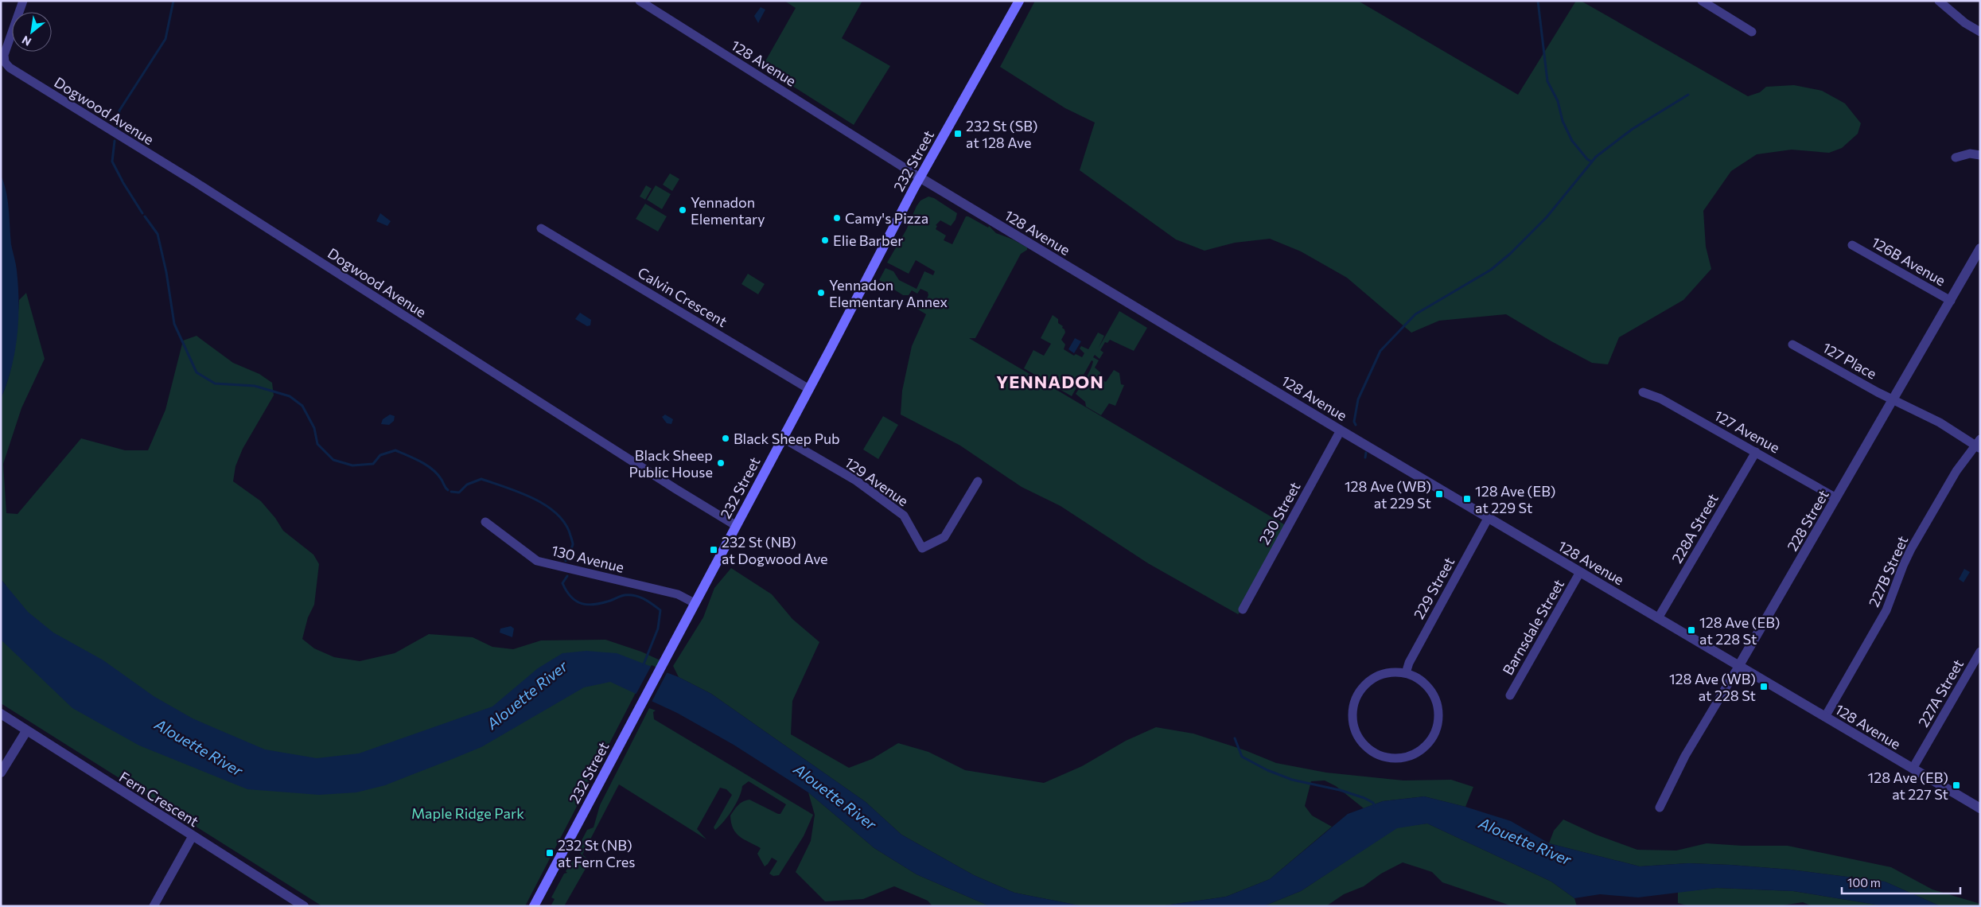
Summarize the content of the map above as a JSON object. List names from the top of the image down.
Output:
{
  "streets": {
    "main road": ["232 Street"],
    "street": [
      "128 Avenue",
      "Dogwood Avenue",
      "126B Avenue",
      "Calvin Crescent",
      "127 Place",
      "127 Avenue",
      "129 Avenue",
      "230 Street",
      "228 Street",
      "228A Street",
      "130 Avenue",
      "227B Street",
      "229 Street",
      "Barnsdale Street",
      "227A Street",
      "Fern Crescent"
    ]
  },
  "crossings": [
    ["128 Avenue", "232 Street"],
    ["128 Avenue", "230 Street"],
    ["128 Avenue", "228 Street"],
    ["128 Avenue", "228A Street"],
    ["128 Avenue", "227B Street"],
    ["128 Avenue", "229 Street"],
    ["128 Avenue", "Barnsdale Street"],
    ["128 Avenue", "227A Street"],
    ["Dogwood Avenue", "232 Street"],
    ["232 Street", "Calvin Crescent"],
    ["232 Street", "129 Avenue"],
    ["232 Street", "130 Avenue"],
    ["126B Avenue", "228 Street"],
    ["127 Place", "228 Street"],
    ["127 Avenue", "228 Street"],
    ["127 Avenue", "228A Street"]
  ],
  "districts": ["YENNADON"],
  "water": ["Alouette River"],
  "parks": ["Maple Ridge Park"],
  "places": {
    "transit": [
      "232 St (SB) at 128 Ave",
      "128 Ave (WB) at 229 St",
      "128 Ave (EB) at 229 St",
      "232 St (NB) at Dogwood Ave",
      "128 Ave (EB) at 228 St",
      "128 Ave (WB) at 228 St",
      "128 Ave (EB) at 227 St",
      "232 St (NB) at Fern Cres"
    ],
    "other": [
      "Yennadon Elementary",
      "Camy's Pizza",
      "Elie Barber",
      "Yennadon Elementary Annex",
      "Black Sheep Pub",
      "Black Sheep Public House"
    ]
  },
  "scale_bar": "100 m",
  "north": "bottom left"
}
